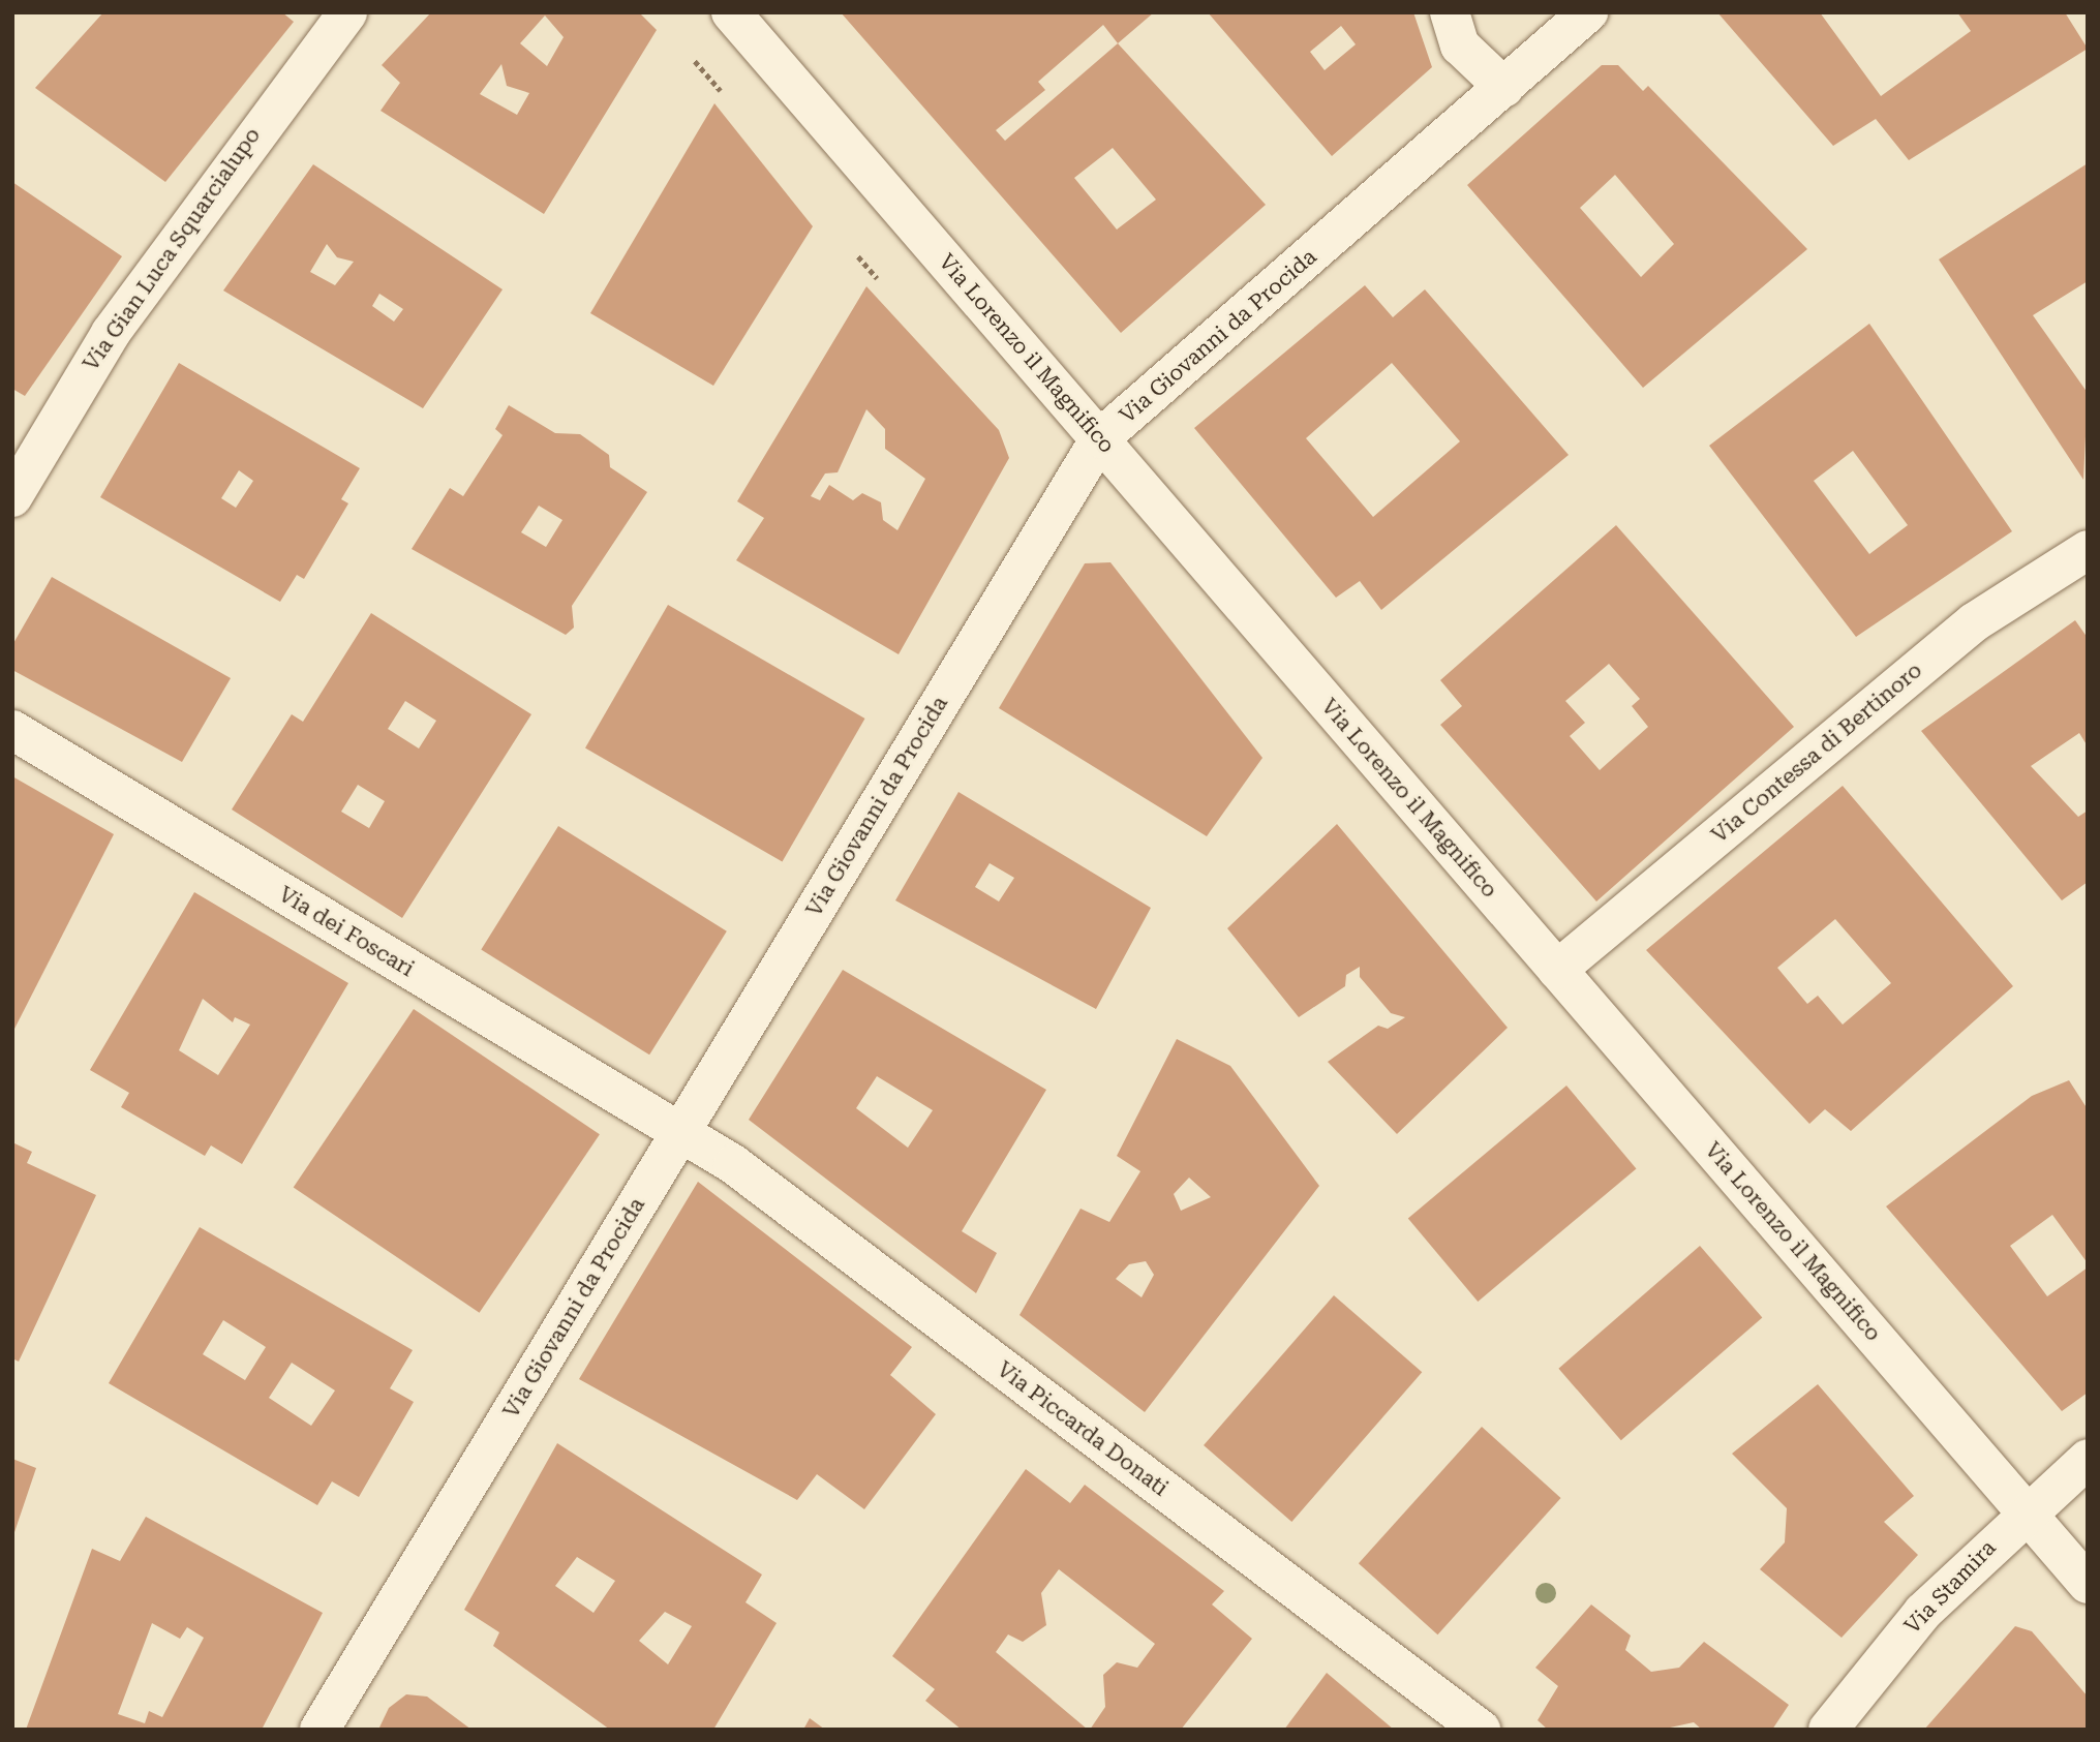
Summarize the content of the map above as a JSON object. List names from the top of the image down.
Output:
{
  "streets": {
    "street": [
      "Via Gian Luca Squarcialupo",
      "Via Giovanni da Procida",
      "Via Lorenzo il Magnifico",
      "Via Contessa di Bertinoro",
      "Via dei Foscari",
      "Via Piccarda Donati",
      "Via Stamira"
    ]
  },
  "crossings": [
    ["Via Giovanni da Procida", "Via Lorenzo il Magnifico"],
    ["Via Giovanni da Procida", "Via dei Foscari"],
    ["Via Giovanni da Procida", "Via Piccarda Donati"],
    ["Via Lorenzo il Magnifico", "Via Contessa di Bertinoro"],
    ["Via Lorenzo il Magnifico", "Via Stamira"],
    ["Via dei Foscari", "Via Piccarda Donati"]
  ]
}
